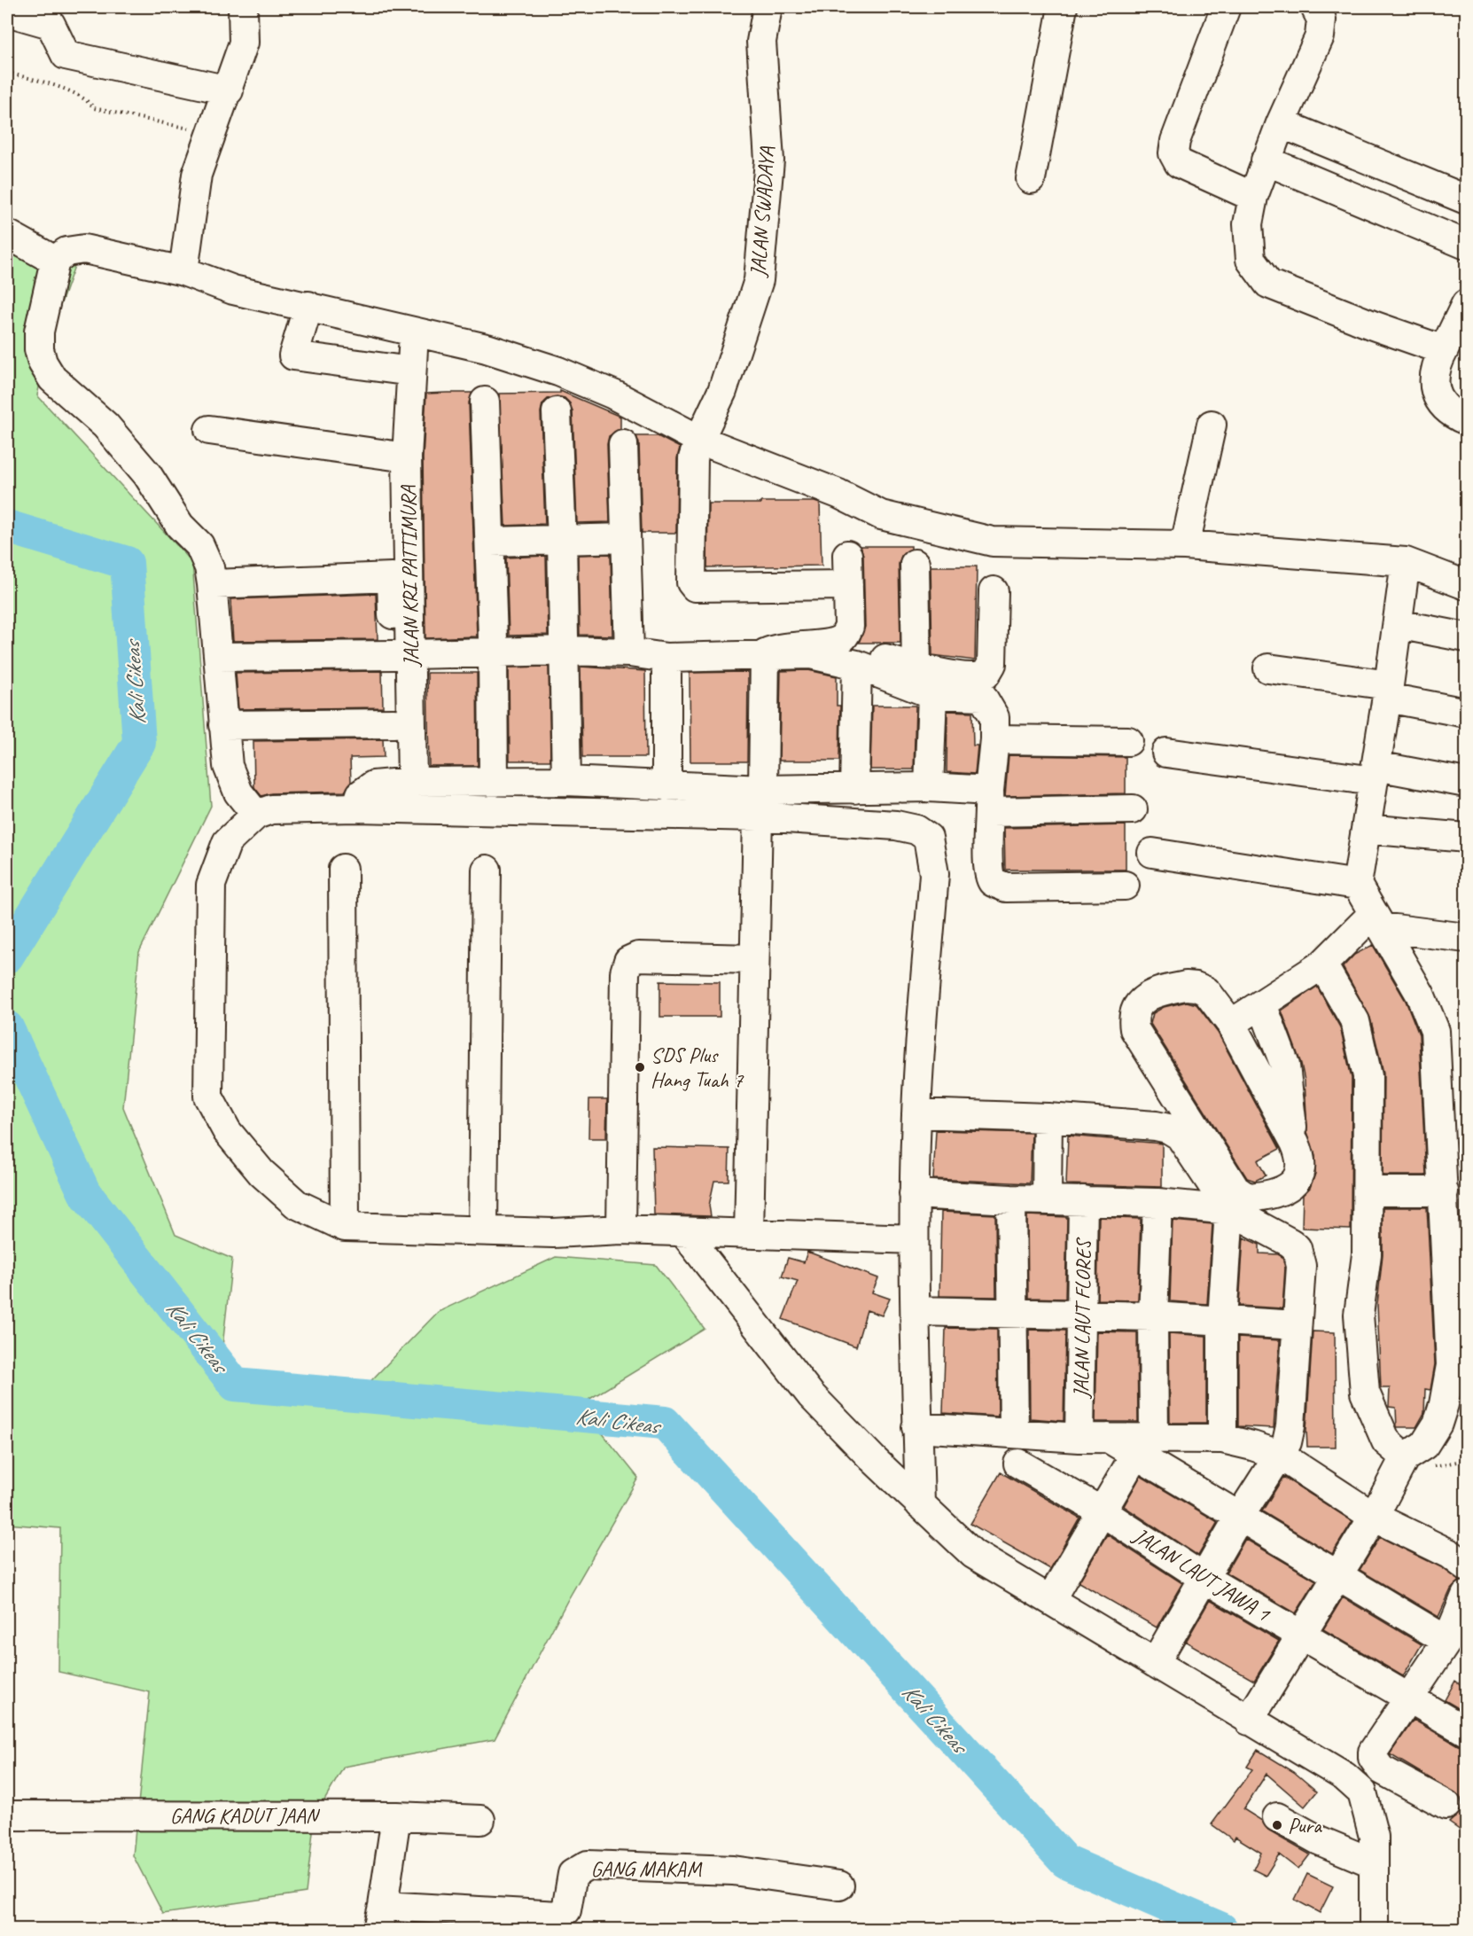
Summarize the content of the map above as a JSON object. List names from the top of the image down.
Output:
{
  "streets": {
    "street": [
      "JALAN SWADAYA",
      "JALAN KRI PATTIMURA",
      "JALAN LAUT FLORES",
      "JALAN LAUT JAWA 1",
      "GANG KADUT JAAN",
      "GANG MAKAM"
    ]
  },
  "water": ["Kali Cikeas"],
  "places": ["SDS Plus Hang Tuah 7", "Pura"]
}
